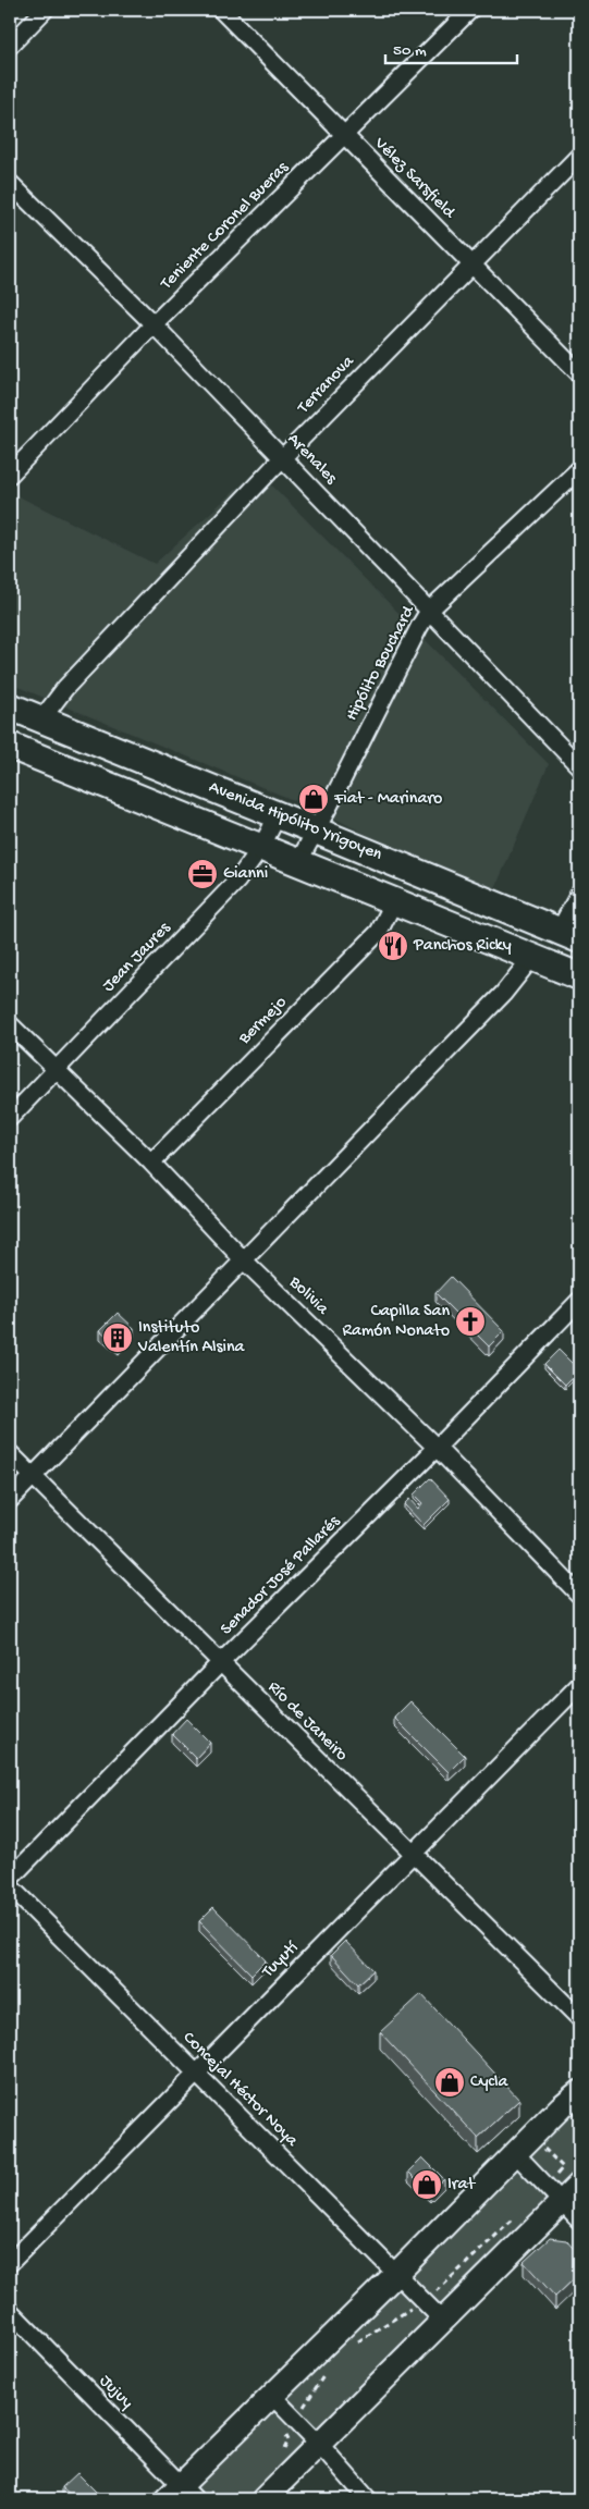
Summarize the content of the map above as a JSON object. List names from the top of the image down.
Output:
{
  "streets": {
    "main road": ["Avenida Hipólito Yrigoyen"],
    "street": [
      "Vélez Sarsfield",
      "Teniente Coronel Bueras",
      "Terranova",
      "Arenales",
      "Hipólito Bouchard",
      "Jean Jaures",
      "Bermejo",
      "Bolivia",
      "Senador José Pallarés",
      "Río de Janeiro",
      "Tuyutí",
      "Concejal Héctor Noya",
      "Jujuy"
    ]
  },
  "crossings": [
    ["Vélez Sarsfield", "Teniente Coronel Bueras"],
    ["Vélez Sarsfield", "Terranova"],
    ["Teniente Coronel Bueras", "Arenales"],
    ["Terranova", "Arenales"],
    ["Terranova", "Avenida Hipólito Yrigoyen"],
    ["Arenales", "Hipólito Bouchard"],
    ["Hipólito Bouchard", "Avenida Hipólito Yrigoyen"],
    ["Avenida Hipólito Yrigoyen", "Jean Jaures"],
    ["Avenida Hipólito Yrigoyen", "Bermejo"],
    ["Jean Jaures", "Bolivia"],
    ["Bermejo", "Bolivia"],
    ["Bolivia", "Senador José Pallarés"],
    ["Senador José Pallarés", "Río de Janeiro"],
    ["Río de Janeiro", "Tuyutí"],
    ["Tuyutí", "Concejal Héctor Noya"]
  ],
  "places": {
    "shop": ["Fiat - Marinaro", "Cycla", "Irat"],
    "office": ["Gianni"],
    "restaurant": ["Panchos Ricky"],
    "church": ["Capilla San Ramón Nonato"],
    "building": ["Instituto Valentín Alsina"]
  },
  "scale_bar": "50 m"
}
